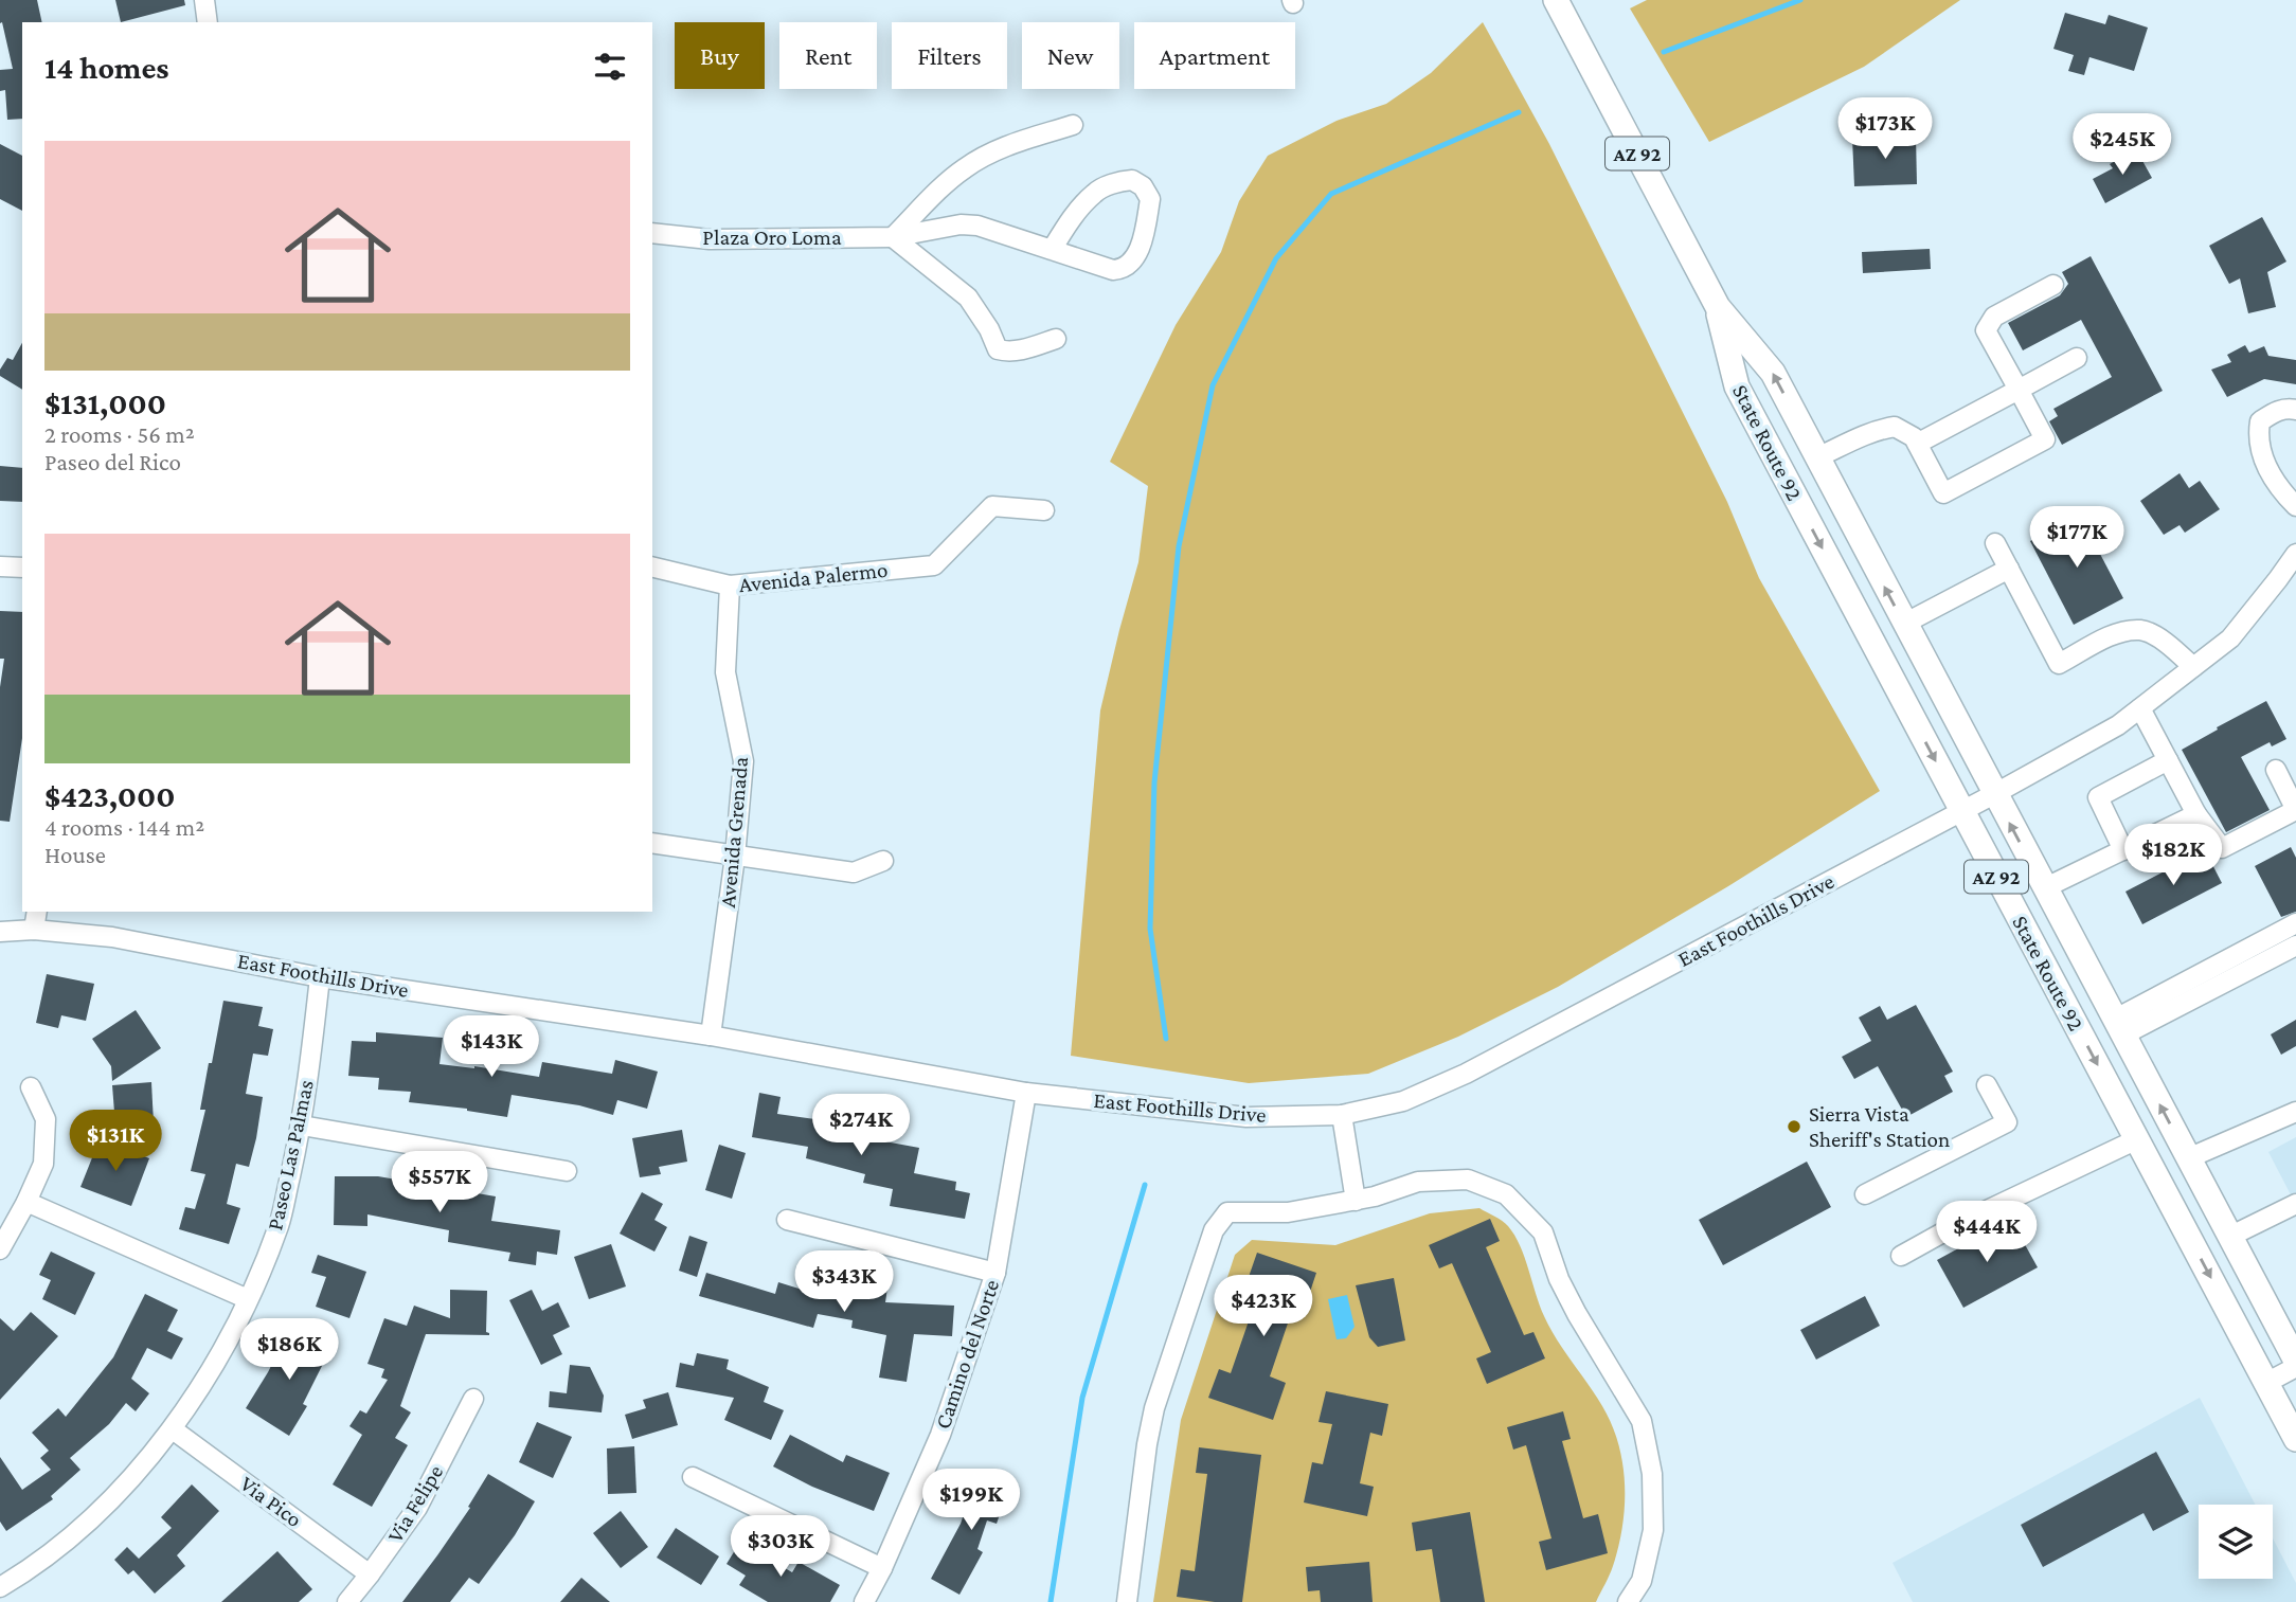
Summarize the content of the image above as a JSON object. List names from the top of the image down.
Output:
{
  "streets": {
    "main road": ["AZ 92", "State Route 92"],
    "street": [
      "Plaza Oro Loma",
      "Avenida Palermo",
      "Avenida Grenada",
      "East Foothills Drive",
      "Paseo Las Palmas",
      "Camino del Norte",
      "Via Pico",
      "Via Felipe"
    ]
  },
  "crossings": [
    ["AZ 92", "State Route 92"],
    ["State Route 92", "East Foothills Drive"],
    ["Avenida Palermo", "Avenida Grenada"],
    ["Avenida Grenada", "East Foothills Drive"],
    ["East Foothills Drive", "Paseo Las Palmas"],
    ["East Foothills Drive", "Camino del Norte"],
    ["Paseo Las Palmas", "Via Pico"],
    ["Via Pico", "Via Felipe"]
  ],
  "places": ["Sierra Vista Sheriff's Station"],
  "page": {
    "chip": [
      "Buy",
      "Rent",
      "Filters",
      "New",
      "Apartment"
    ],
    "heading": "14 homes",
    "price": [
      "$173K",
      "$245K",
      "$177K",
      "$182K",
      "$143K",
      "$274K",
      "$131K",
      "$557K",
      "$444K",
      "$343K",
      "$423K",
      "$186K",
      "$199K",
      "$303K"
    ],
    "list": [
      {
        "name": "$131,000",
        "note": "2 rooms · 56 m² · Paseo del Rico"
      },
      {
        "name": "$423,000",
        "note": "4 rooms · 144 m² · House"
      }
    ]
  }
}
